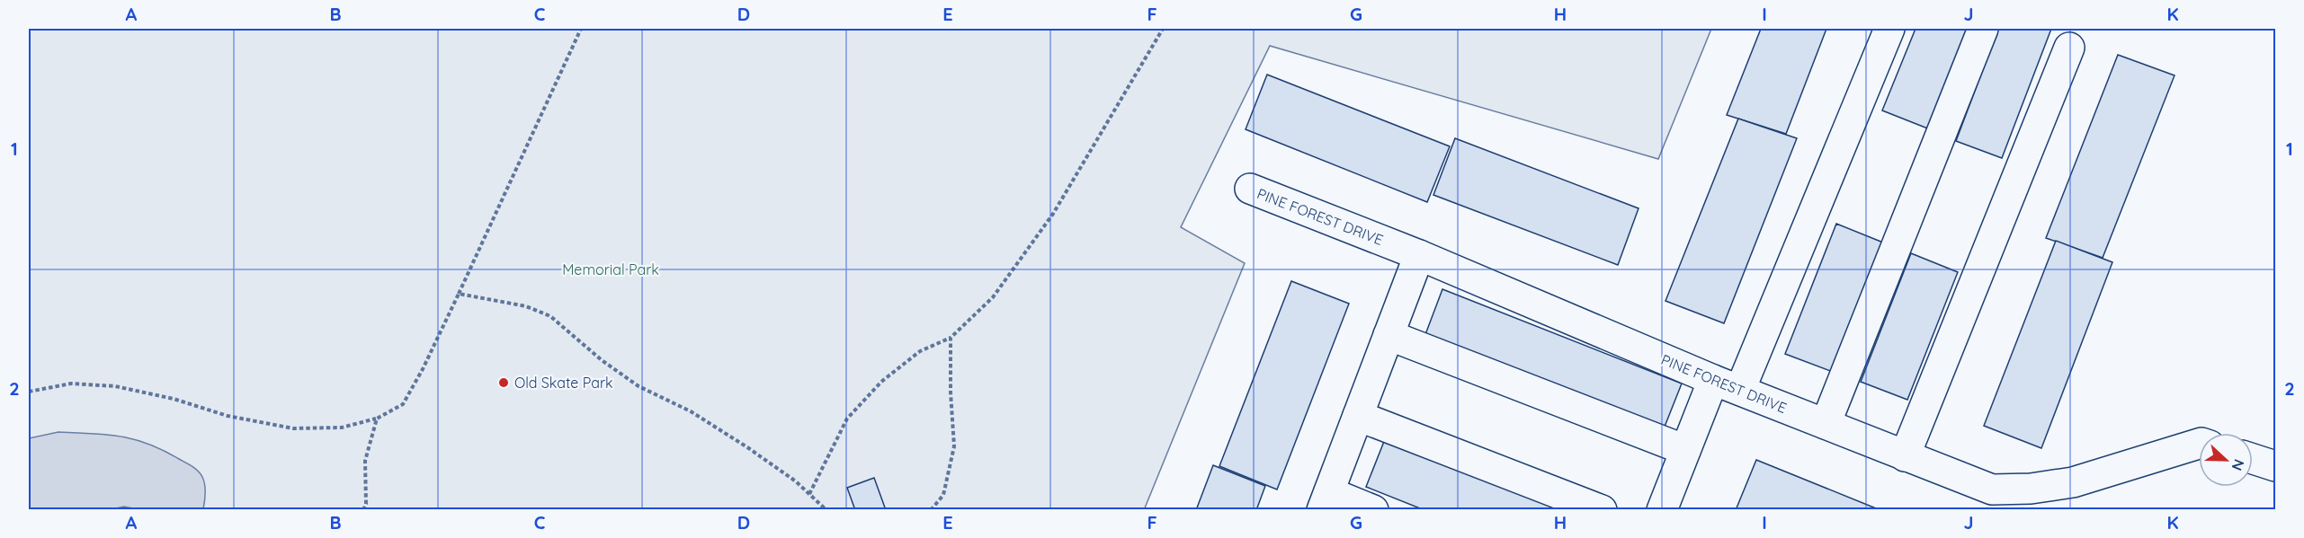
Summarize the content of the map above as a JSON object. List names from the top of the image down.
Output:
{
  "streets": {
    "street": ["PINE FOREST DRIVE"]
  },
  "parks": ["Memorial Park"],
  "places": ["Old Skate Park"],
  "north": "right",
  "grid": {
    "columns": [
      "A",
      "B",
      "C",
      "D",
      "E",
      "F",
      "G",
      "H",
      "I",
      "J",
      "K"
    ],
    "rows": ["1", "2"]
  }
}
